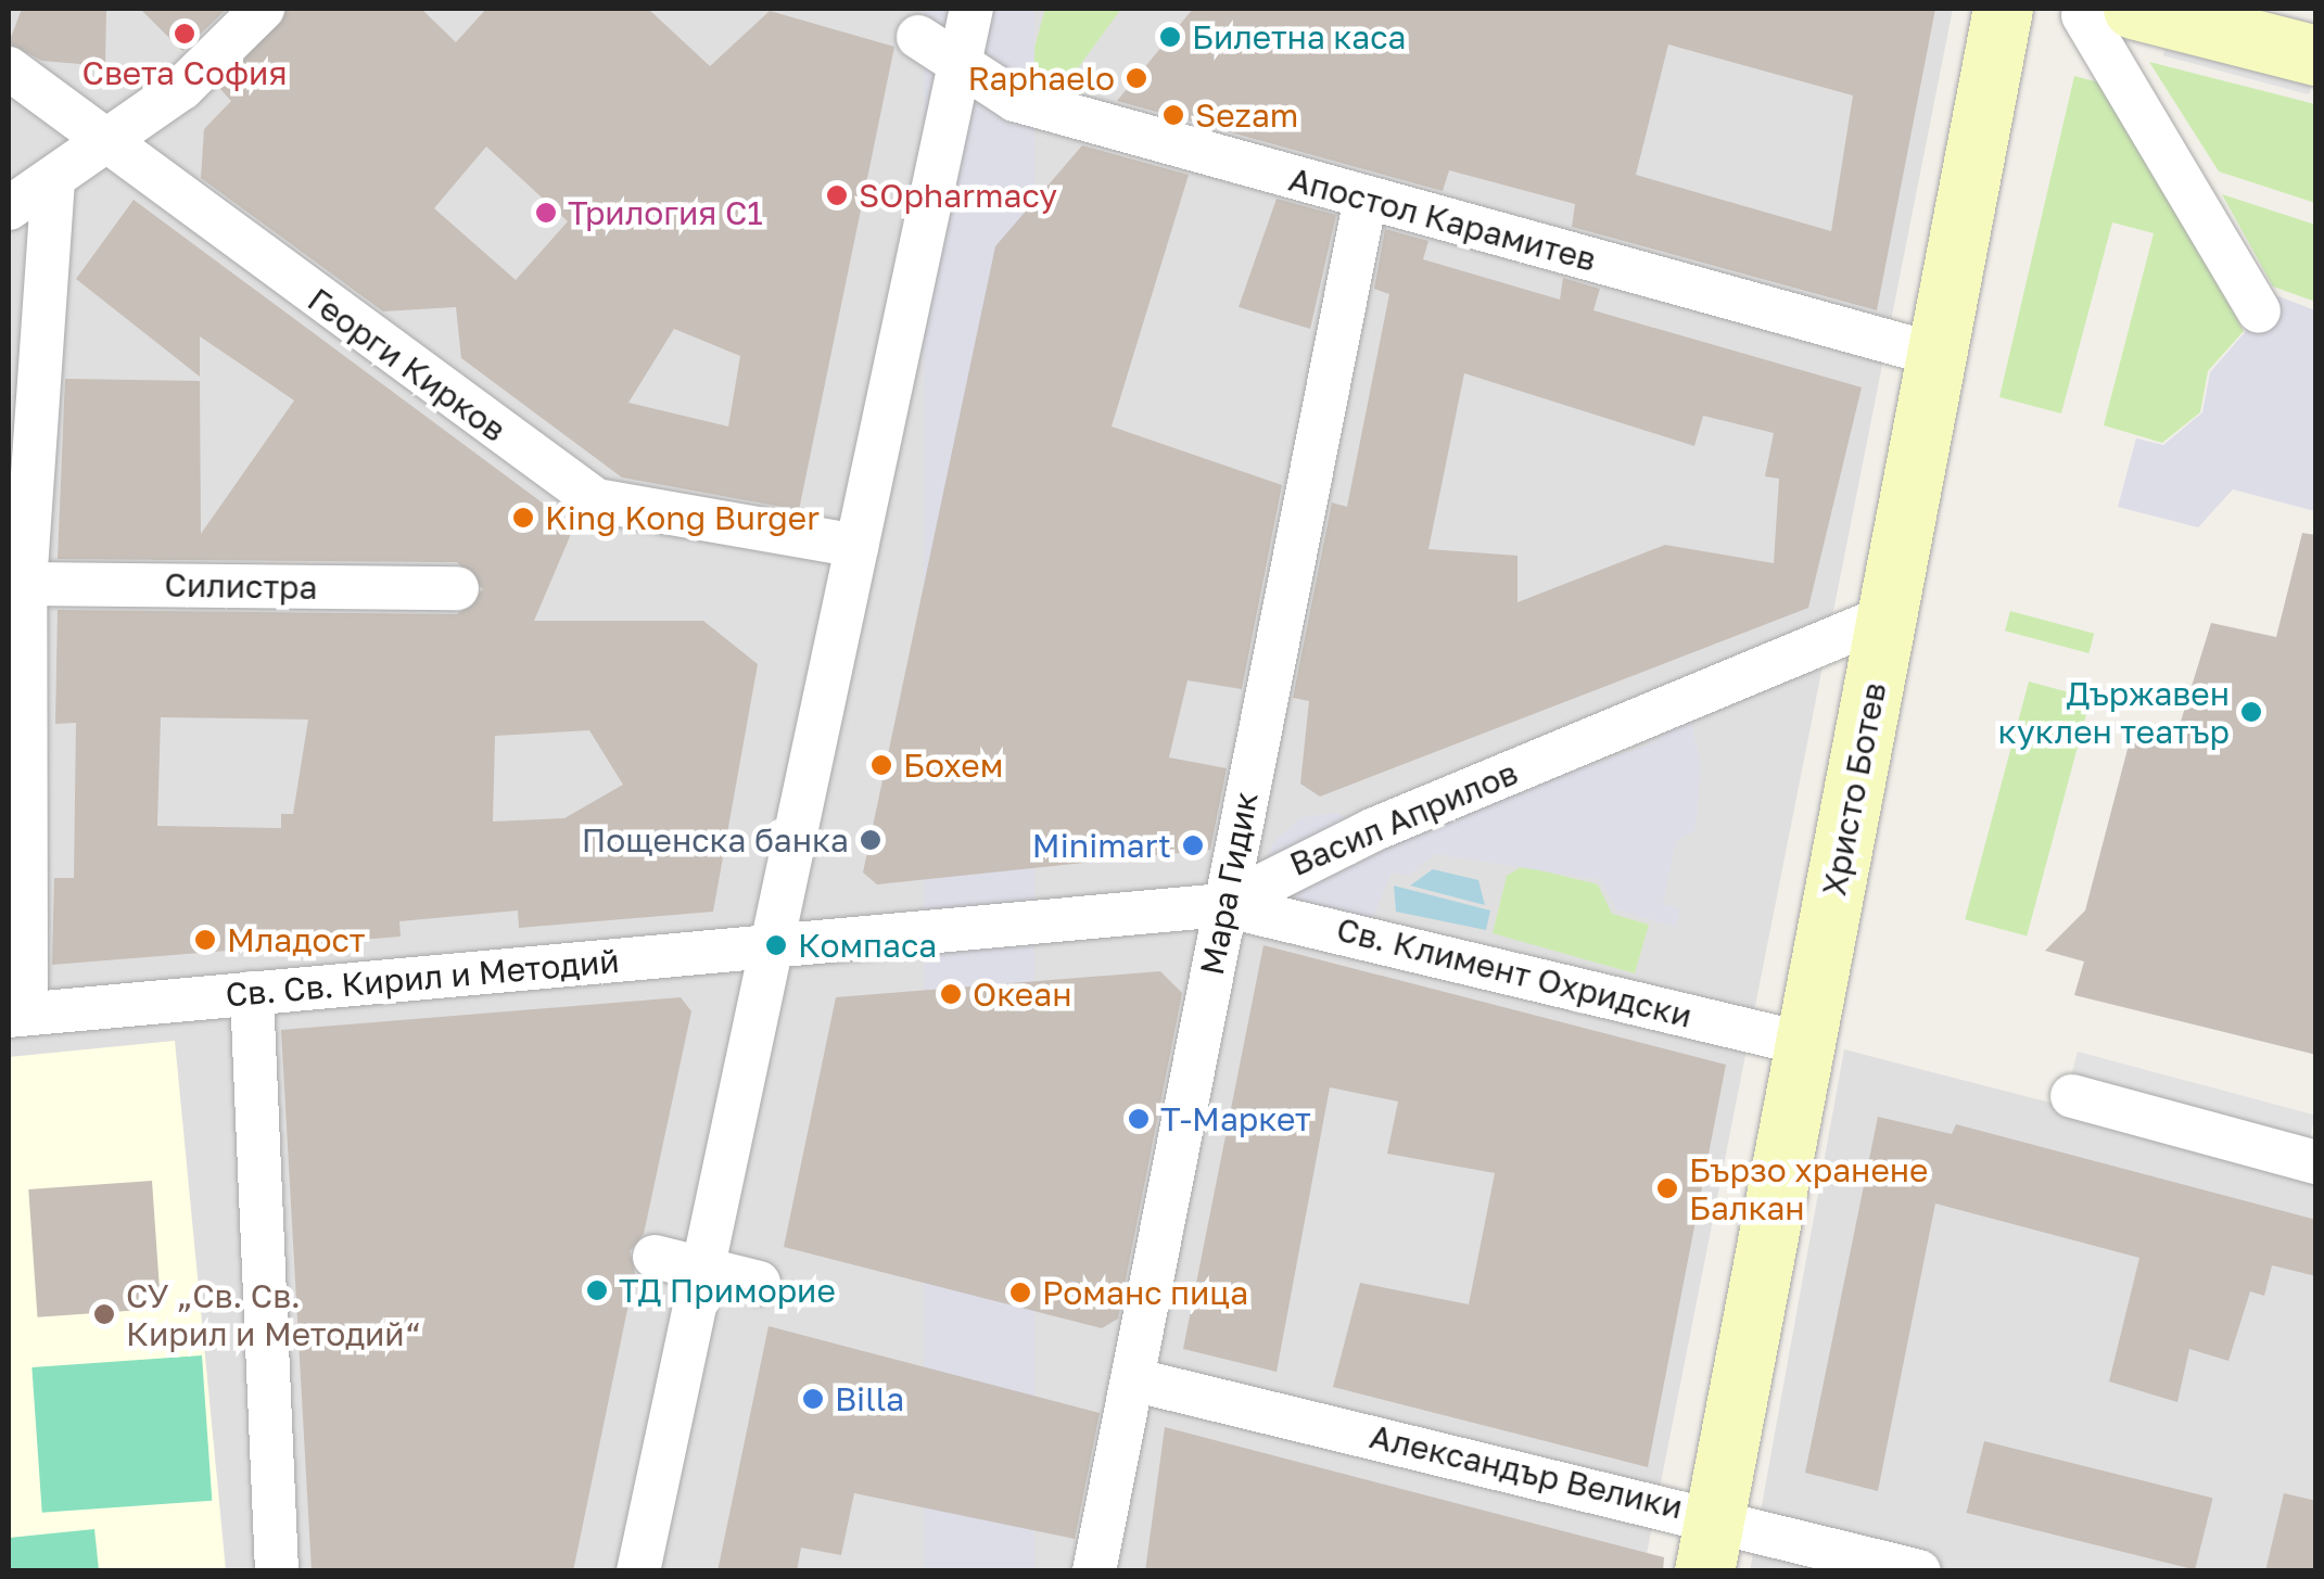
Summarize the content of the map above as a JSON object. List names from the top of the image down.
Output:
{
  "streets": {
    "main road": ["Христо Ботев"],
    "street": [
      "Апостол Карамитев",
      "Георги Кирков",
      "Силистра",
      "Васил Априлов",
      "Мара Гидик",
      "Св. Климент Охридски",
      "Св. Св. Кирил и Методий",
      "Александър Велики"
    ]
  },
  "crossings": [
    ["Апостол Карамитев", "Христо Ботев"],
    ["Апостол Карамитев", "Мара Гидик"],
    ["Христо Ботев", "Васил Априлов"],
    ["Христо Ботев", "Св. Климент Охридски"],
    ["Христо Ботев", "Александър Велики"],
    ["Васил Априлов", "Мара Гидик"],
    ["Васил Априлов", "Св. Климент Охридски"],
    ["Васил Априлов", "Св. Св. Кирил и Методий"],
    ["Мара Гидик", "Св. Климент Охридски"],
    ["Мара Гидик", "Александър Велики"]
  ],
  "places": [
    "Света София",
    "Билетна каса",
    "Raphaelo",
    "Sezam",
    "SOpharmacy",
    "Трилогия С1",
    "King Kong Burger",
    "Държавен куклен театър",
    "Бохем",
    "Пощенска банка",
    "Minimart",
    "Младост",
    "Компаса",
    "Океан",
    "Т-Маркет",
    "Бързо хранене Балкан",
    "ТД Приморие",
    "Романс пица",
    "СУ „Св. Св. Кирил и Методий“",
    "Billa"
  ]
}
